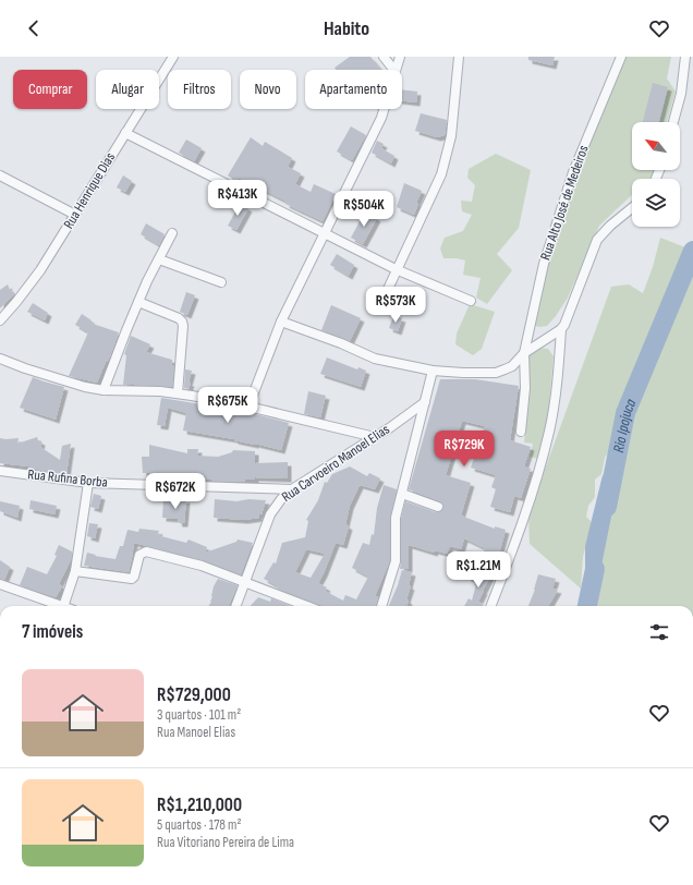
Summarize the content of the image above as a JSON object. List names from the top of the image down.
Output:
{
  "streets": {
    "street": [
      "Rua Henrique Dias",
      "Rua Alto José de Medeiros",
      "Rua Carvoeiro Manoel Elias",
      "Rua Rufina Borba"
    ]
  },
  "crossings": [
    ["Rua Carvoeiro Manoel Elias", "Rua Rufina Borba"]
  ],
  "water": ["Rio Ipojuca"],
  "north": "top left",
  "page": {
    "header": "Habito",
    "chip": [
      "Comprar",
      "Alugar",
      "Filtros",
      "Novo",
      "Apartamento"
    ],
    "price": [
      "R$413K",
      "R$504K",
      "R$573K",
      "R$675K",
      "R$729K",
      "R$672K",
      "R$1.21M"
    ],
    "heading": "7 imóveis",
    "list": [
      {
        "name": "R$729,000",
        "note": "3 quartos · 101 m² · Rua Manoel Elias"
      },
      {
        "name": "R$1,210,000",
        "note": "5 quartos · 178 m² · Rua Vitoriano Pereira de Lima"
      }
    ]
  }
}
